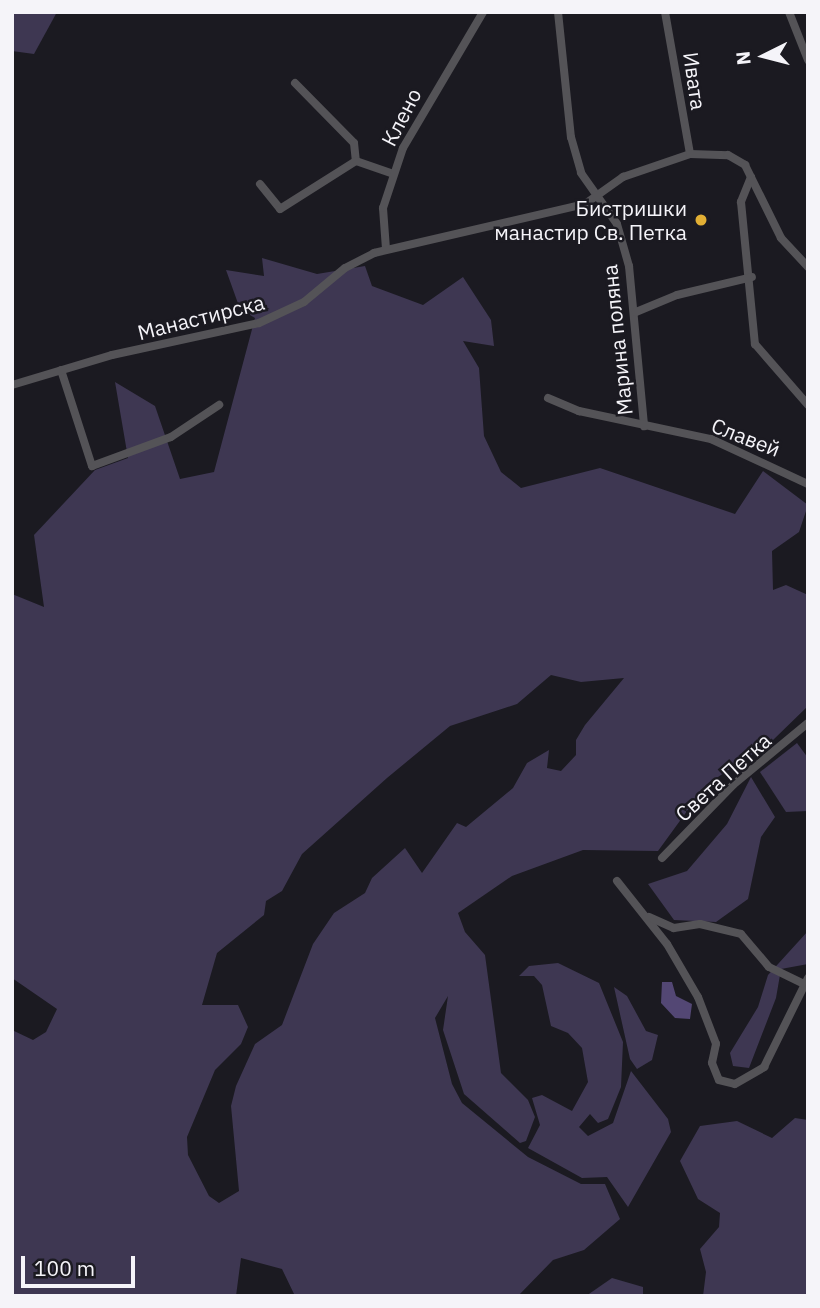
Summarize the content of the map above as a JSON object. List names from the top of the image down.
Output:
{
  "streets": {
    "street": [
      "Ивата",
      "Клено",
      "Манастирска",
      "Марина поляна",
      "Славей",
      "Света Петка"
    ]
  },
  "crossings": [
    ["Ивата", "Манастирска"],
    ["Клено", "Манастирска"],
    ["Манастирска", "Марина поляна"],
    ["Марина поляна", "Славей"]
  ],
  "places": ["Бистришки манастир Св. Петка"],
  "scale_bar": "100 m",
  "north": "left"
}
